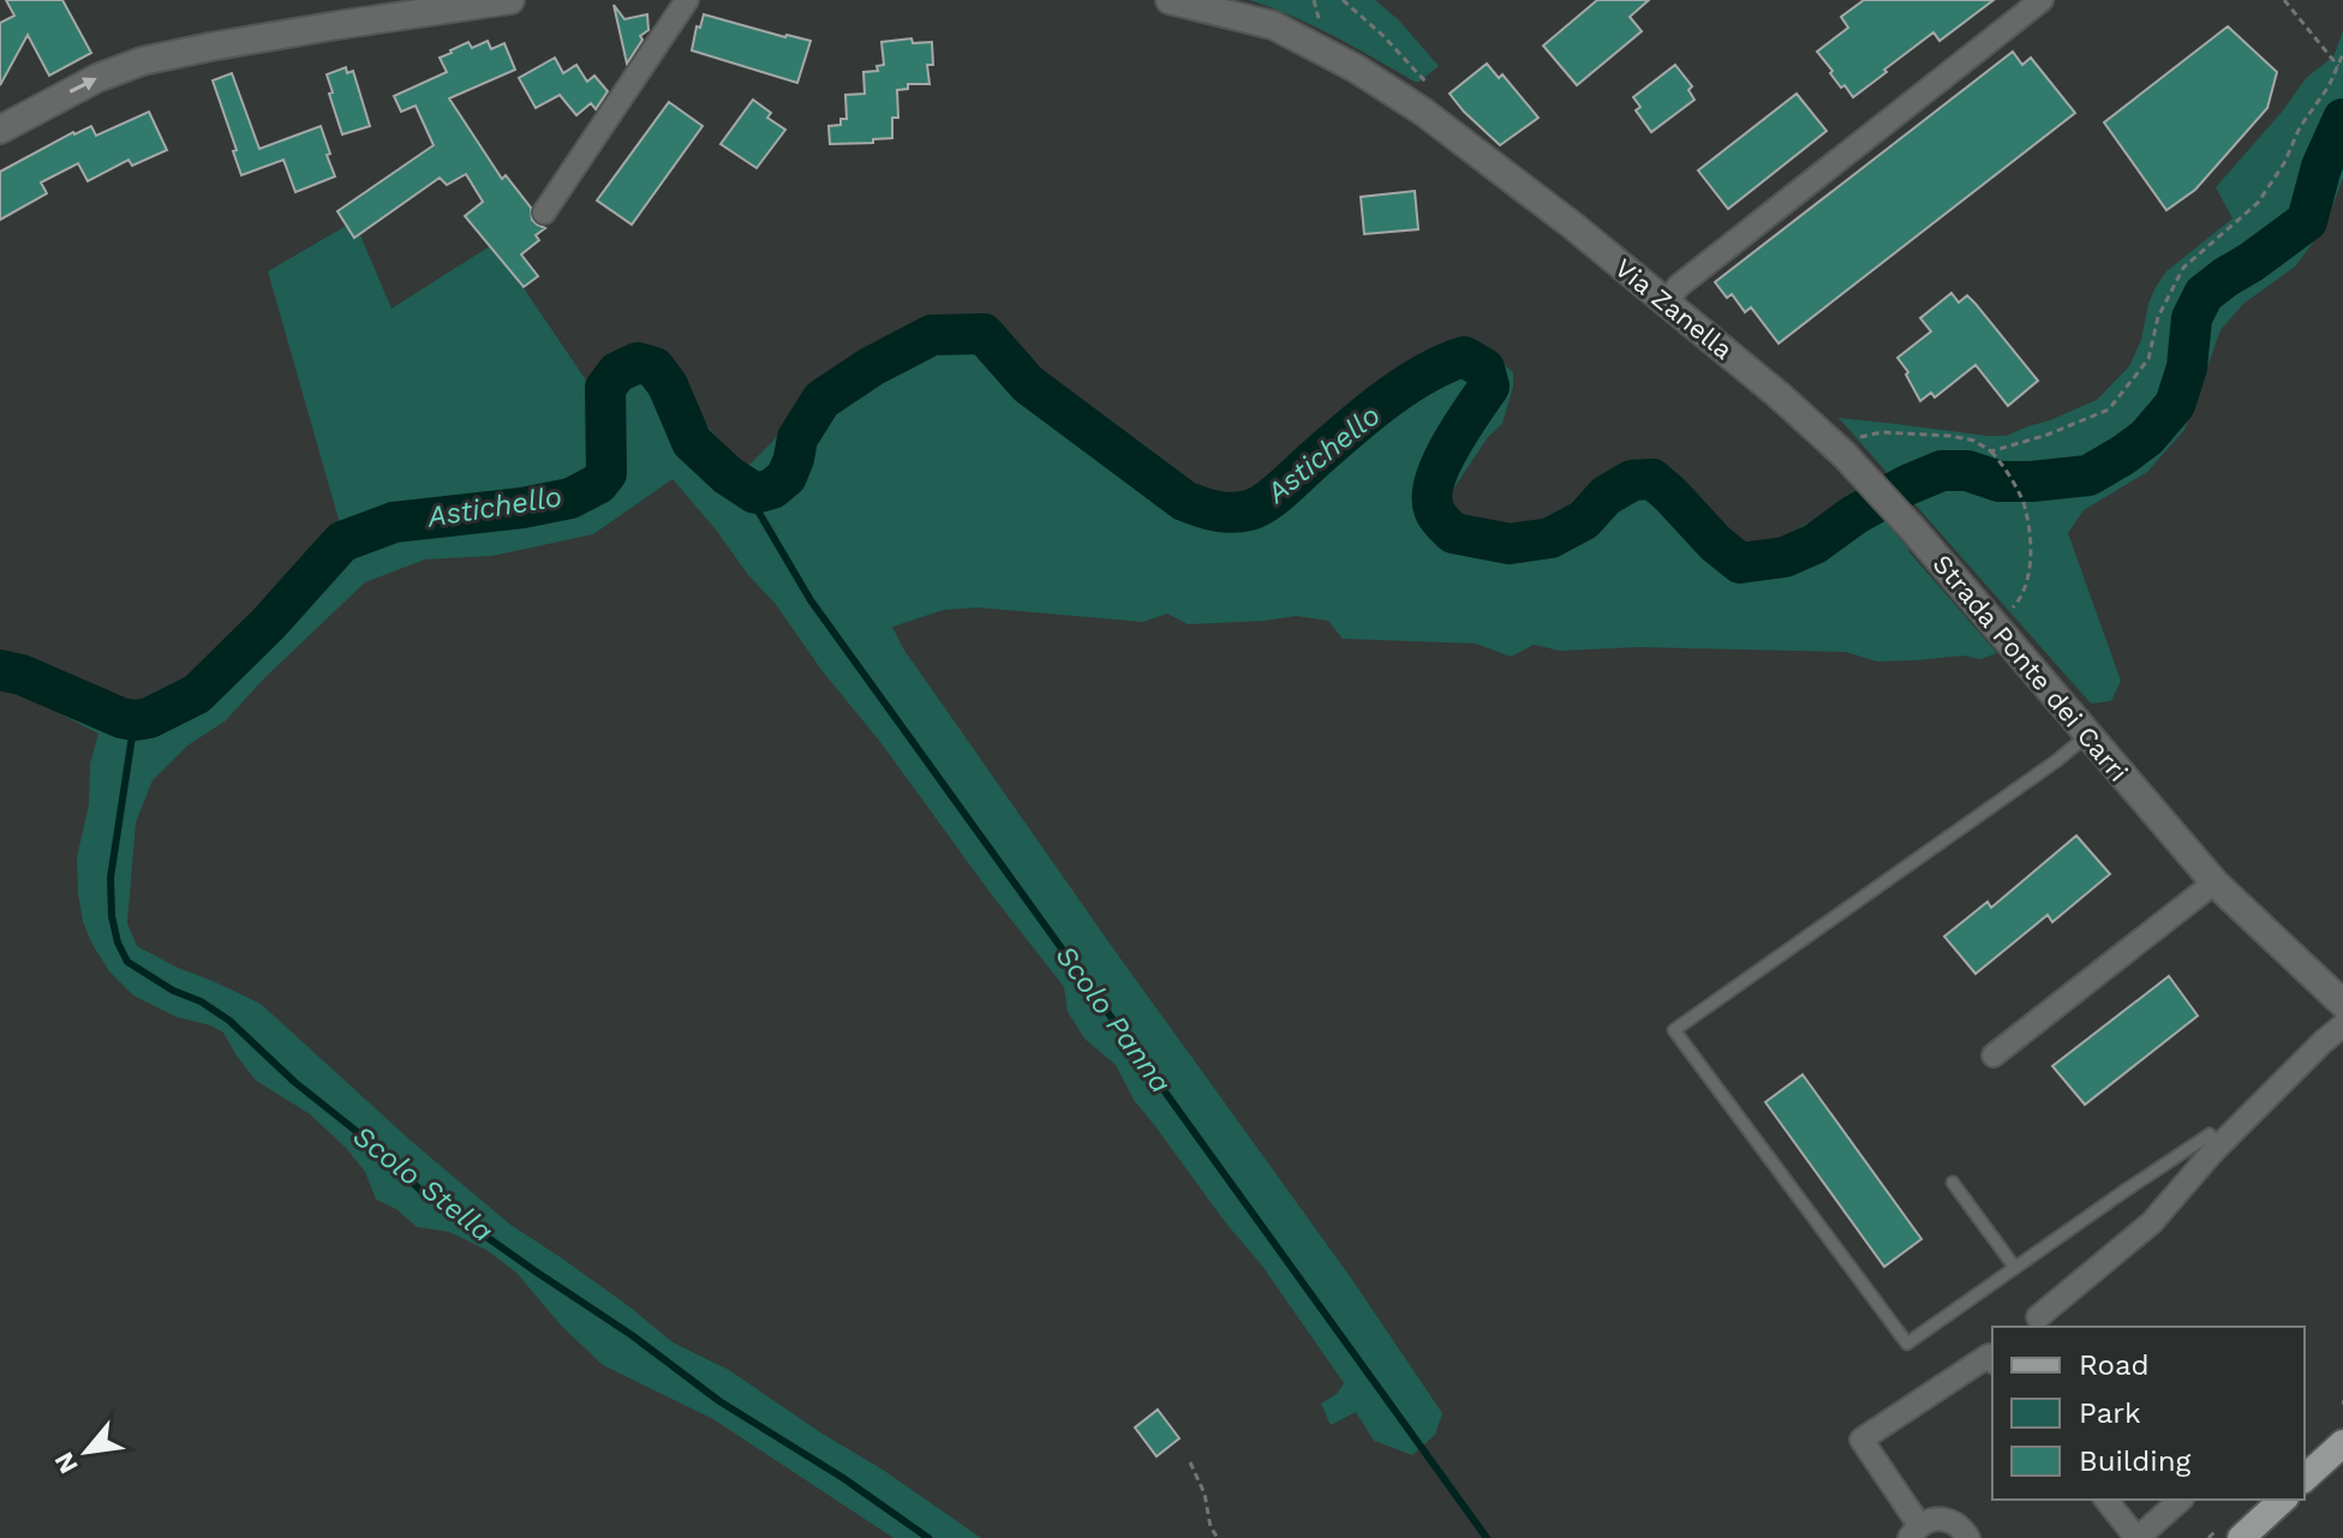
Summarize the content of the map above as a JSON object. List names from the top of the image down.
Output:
{
  "streets": {
    "street": ["Via Zanella", "Strada Ponte dei Carri"]
  },
  "crossings": [
    ["Via Zanella", "Strada Ponte dei Carri"]
  ],
  "water": ["Astichello", "Scolo Panna", "Scolo Stella"],
  "legend": ["Road", "Park", "Building"],
  "north": "bottom left"
}
